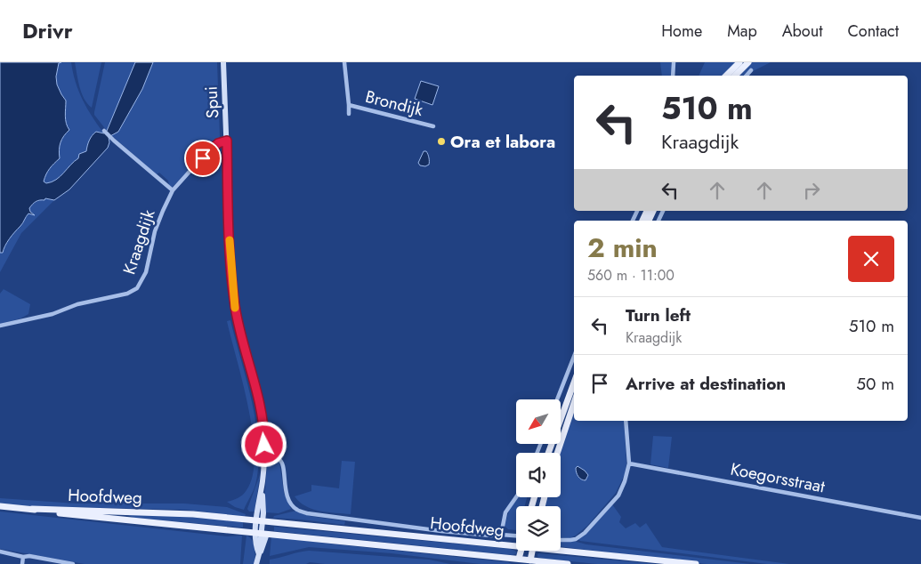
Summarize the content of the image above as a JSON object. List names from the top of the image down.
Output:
{
  "streets": {
    "main road": ["Spui", "Hoofdweg"],
    "street": ["Brondijk", "Kraagdijk", "Koegorsstraat"]
  },
  "crossings": [
    ["Spui", "Kraagdijk"],
    ["Spui", "Hoofdweg"]
  ],
  "places": ["Ora et labora"],
  "north": "bottom left",
  "page": {
    "header": "Drivr",
    "nav": [
      "Home",
      "Map",
      "About",
      "Contact"
    ],
    "turn": ["510 m", "Kraagdijk"],
    "heading": ["2 min", "560 m · 11:00"],
    "list": [
      {
        "name": "Turn left",
        "note": "Kraagdijk",
        "value": "510 m"
      },
      {
        "name": "Arrive at destination",
        "value": "50 m"
      }
    ]
  }
}
